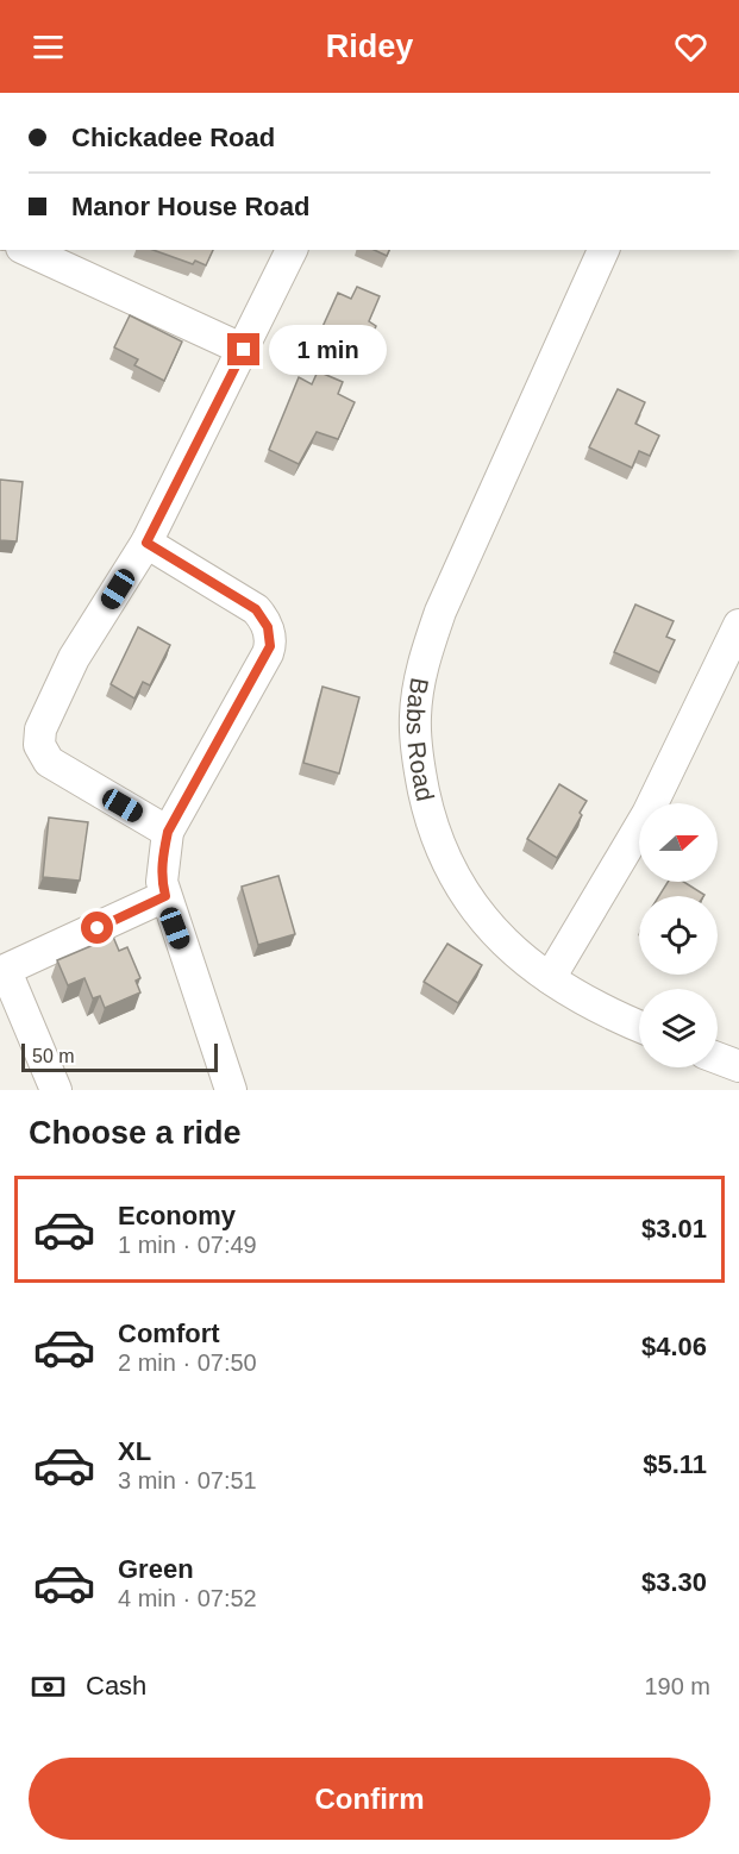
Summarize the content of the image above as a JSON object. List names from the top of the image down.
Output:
{
  "streets": {
    "street": ["Babs Road"]
  },
  "scale_bar": "50 m",
  "north": "right",
  "page": {
    "header": "Ridey",
    "banner": ["Chickadee Road", "Manor House Road"],
    "bubble": "1 min",
    "scale": "50 m",
    "heading": "Choose a ride",
    "list": [
      {
        "name": "Economy",
        "note": "1 min · 07:49",
        "value": "$3.01"
      },
      {
        "name": "Comfort",
        "note": "2 min · 07:50",
        "value": "$4.06"
      },
      {
        "name": "XL",
        "note": "3 min · 07:51",
        "value": "$5.11"
      },
      {
        "name": "Green",
        "note": "4 min · 07:52",
        "value": "$3.30"
      }
    ],
    "pay": ["Cash", "190 m"],
    "buttons": "Confirm"
  }
}
